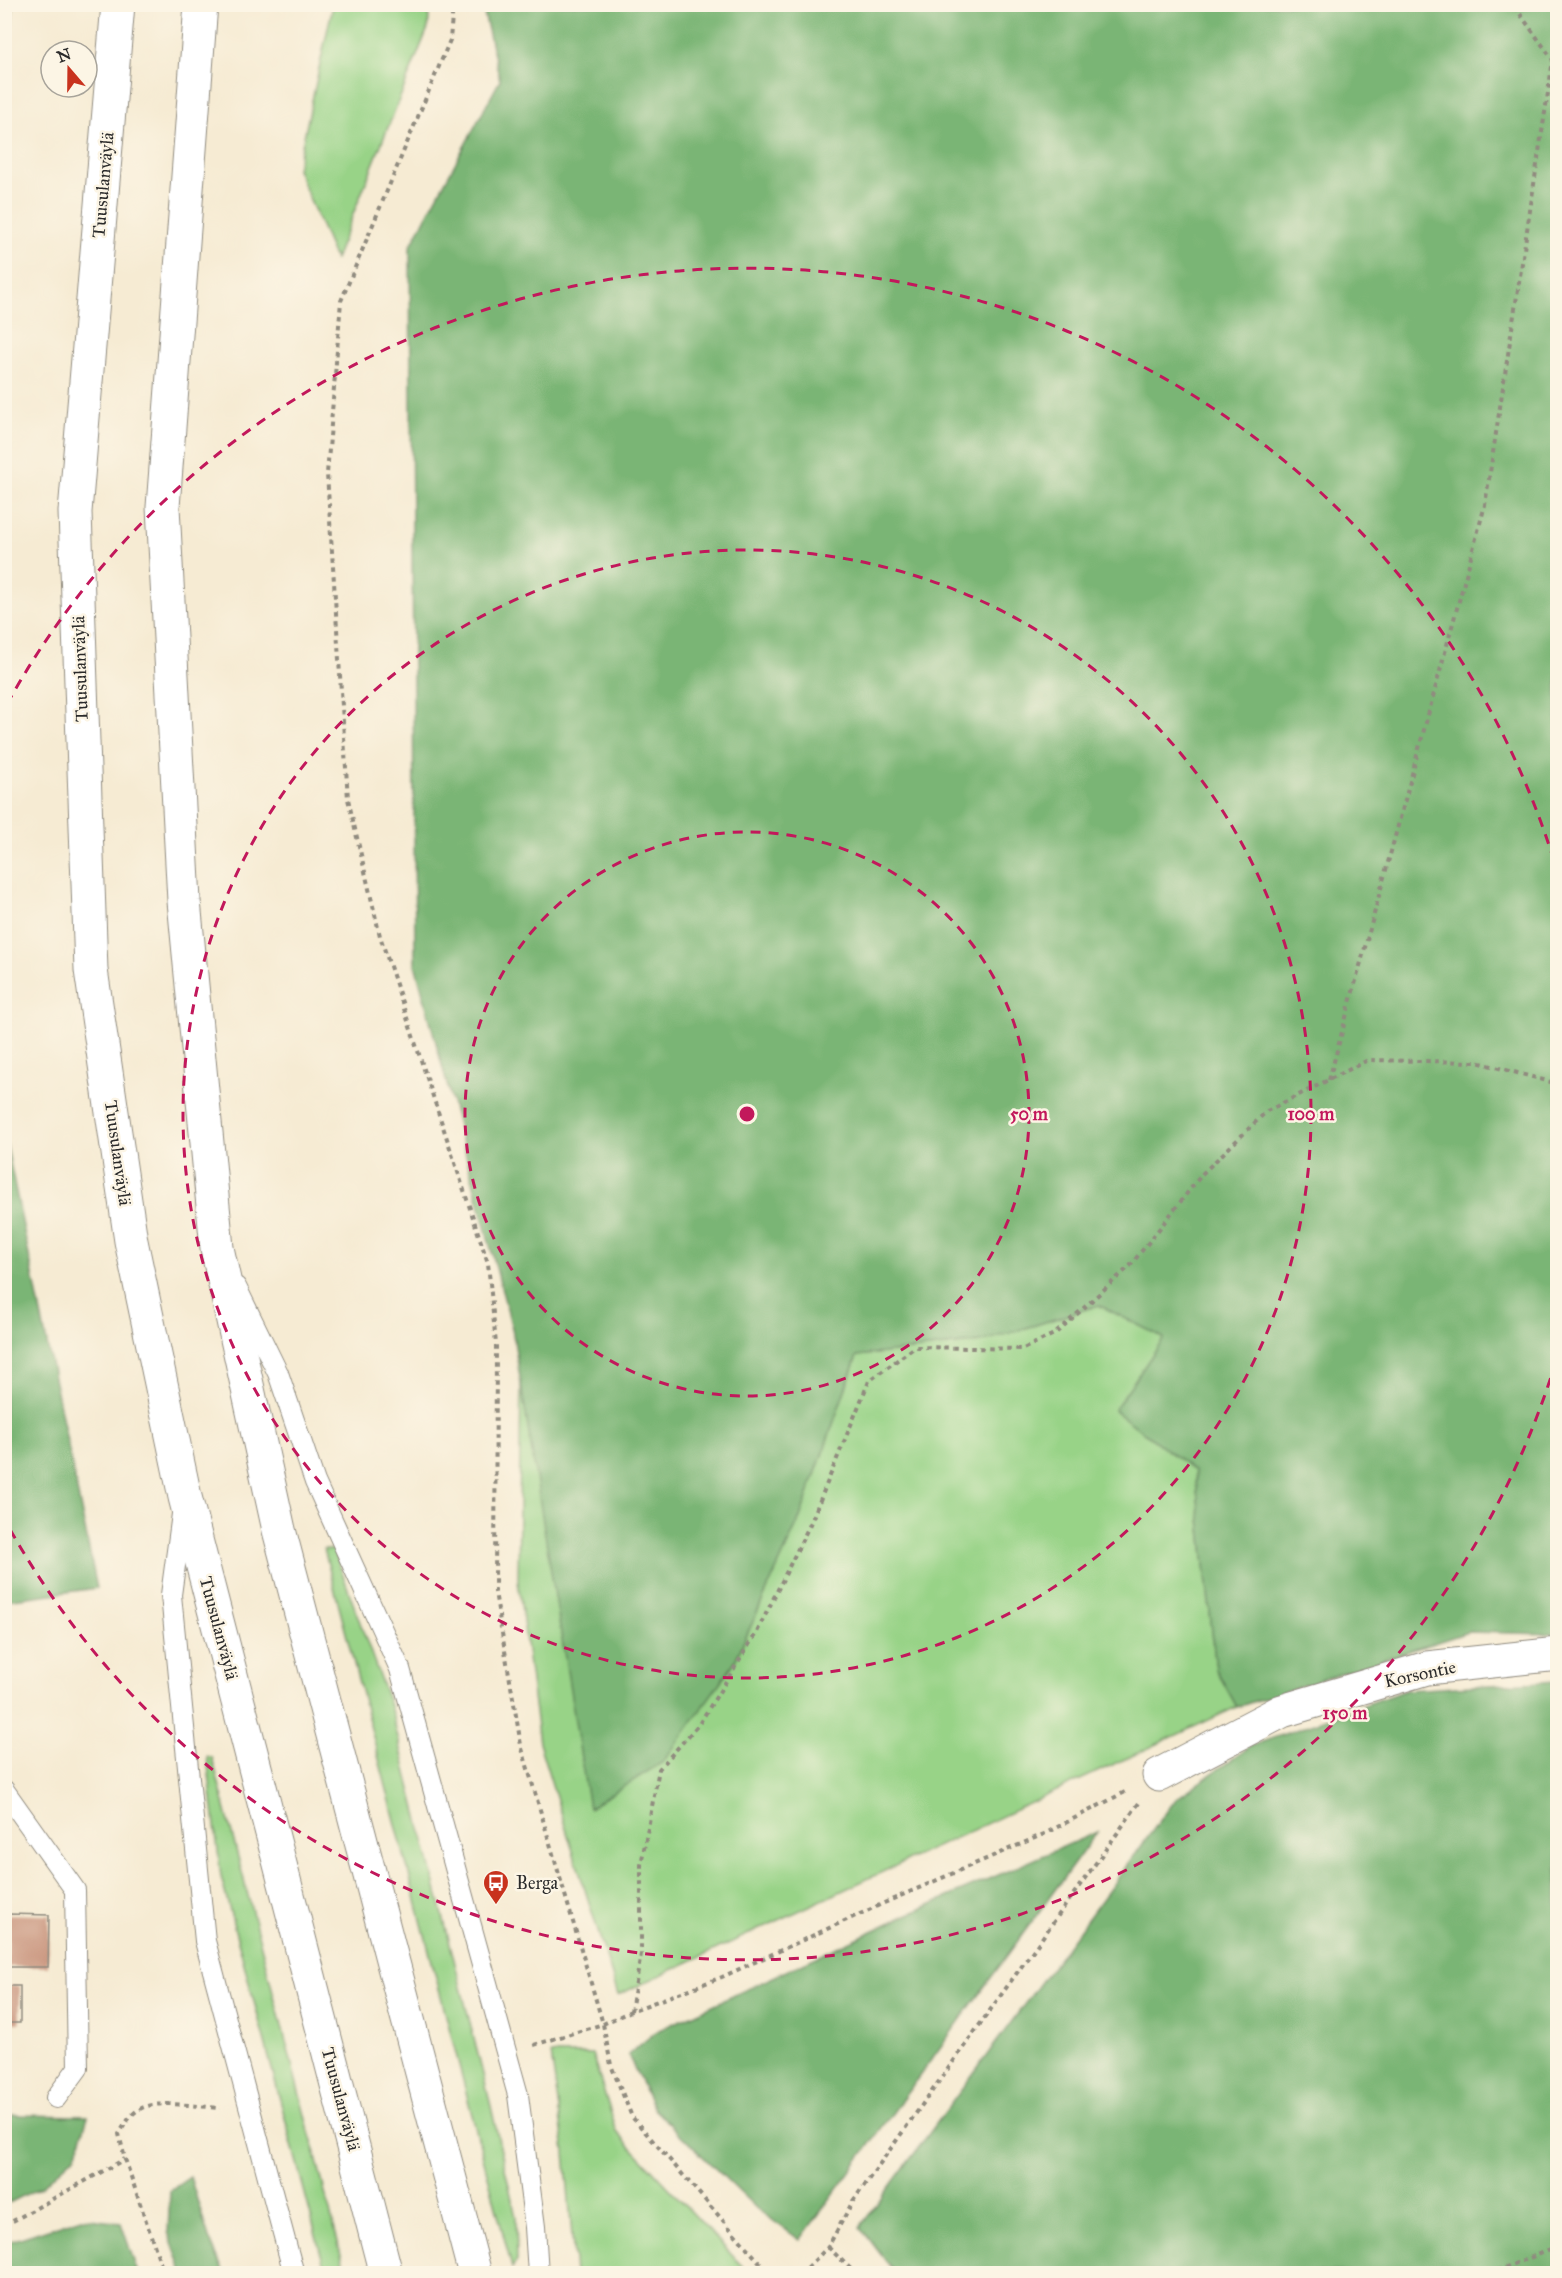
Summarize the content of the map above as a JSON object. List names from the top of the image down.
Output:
{
  "streets": {
    "main road": ["Tuusulanväylä", "Korsontie"]
  },
  "places": {
    "bus stop": ["Berga"]
  },
  "north": "top",
  "rings": ["50 m", "100 m", "150 m"]
}
